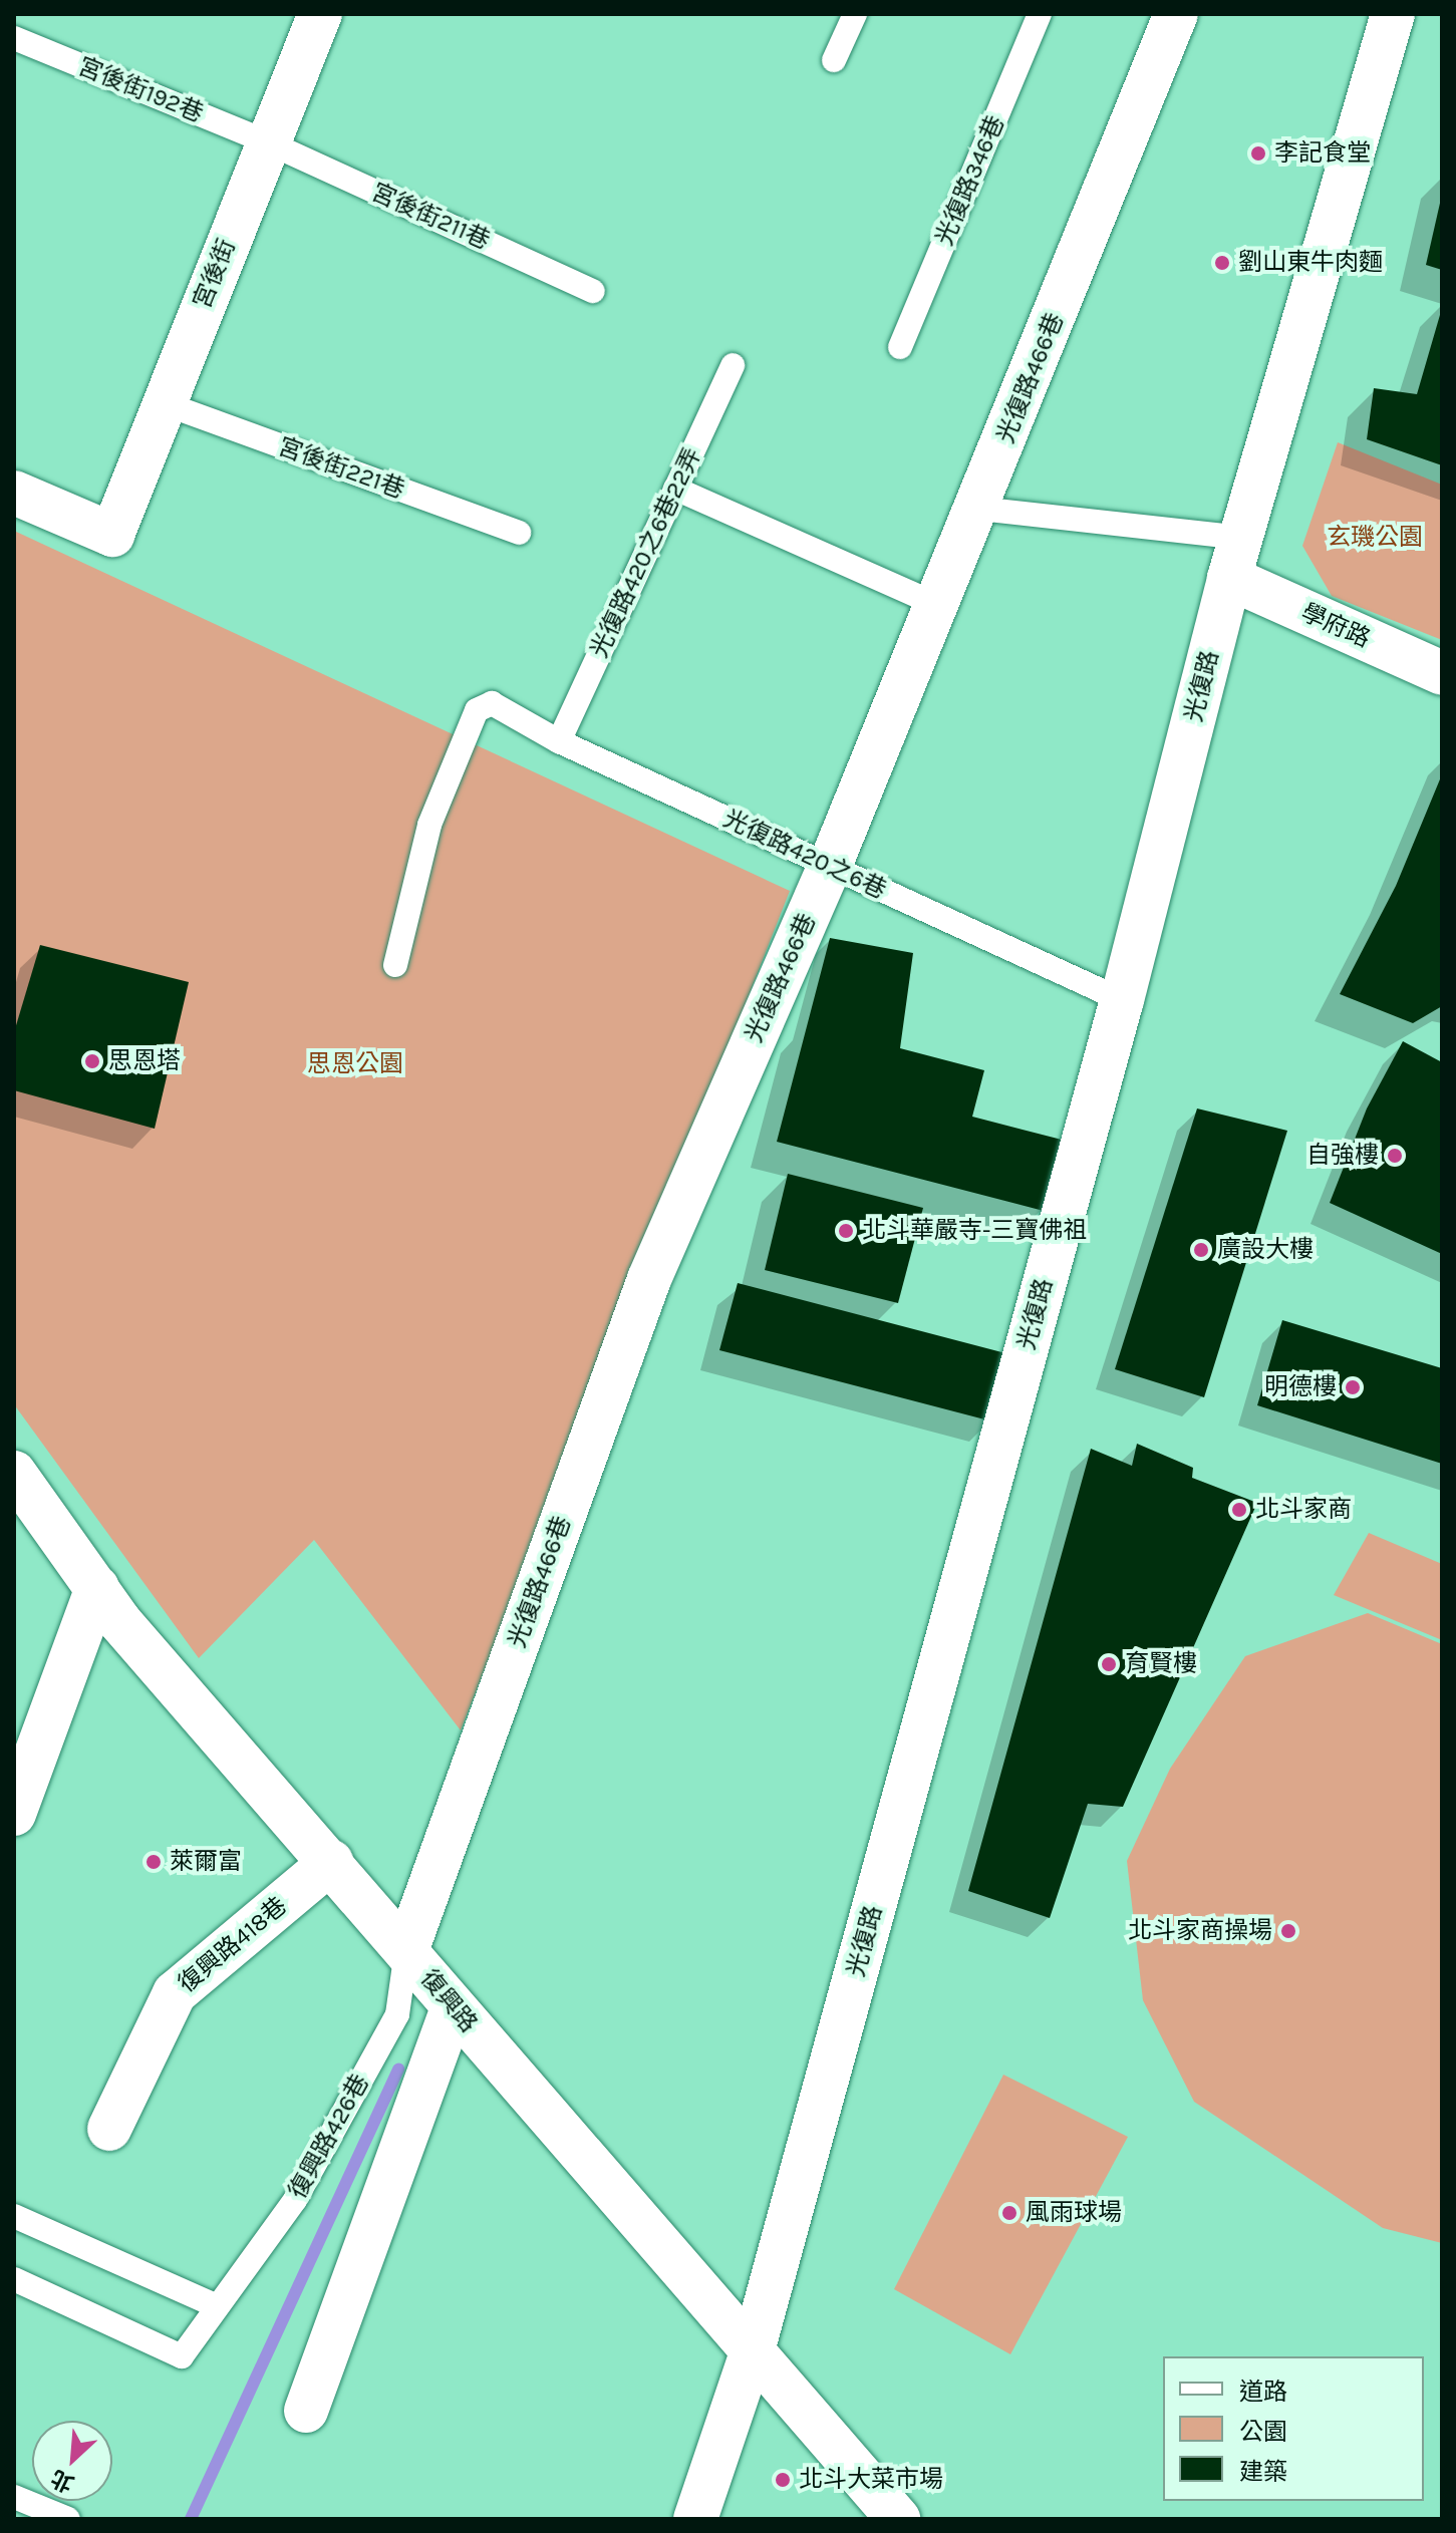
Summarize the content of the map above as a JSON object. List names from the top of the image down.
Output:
{
  "streets": {
    "street": [
      "宮後街",
      "光復路466巷",
      "學府路",
      "光復路",
      "復興路418巷",
      "復興路"
    ],
    "lane": [
      "宮後街192巷",
      "光復路346巷",
      "宮後街211巷",
      "宮後街221巷",
      "光復路420之6巷22弄",
      "光復路420之6巷",
      "復興路426巷"
    ]
  },
  "crossings": [
    ["宮後街192巷", "宮後街211巷"],
    ["宮後街192巷", "宮後街"],
    ["宮後街211巷", "宮後街"],
    ["宮後街", "宮後街221巷"],
    ["光復路466巷", "光復路420之6巷"],
    ["光復路466巷", "復興路"],
    ["光復路466巷", "復興路426巷"],
    ["光復路420之6巷22弄", "光復路420之6巷"],
    ["學府路", "光復路"],
    ["光復路", "光復路420之6巷"],
    ["光復路", "復興路"],
    ["復興路418巷", "復興路"],
    ["復興路", "復興路426巷"]
  ],
  "parks": ["玄璣公園", "思恩公園"],
  "places": [
    "李記食堂",
    "劉山東牛肉麵",
    "思恩塔",
    "自強樓",
    "北斗華嚴寺-三寶佛祖",
    "廣設大樓",
    "明德樓",
    "北斗家商",
    "育賢樓",
    "萊爾富",
    "北斗家商操場",
    "風雨球場",
    "北斗大菜市場"
  ],
  "legend": ["道路", "公園", "建築"],
  "north": "bottom left"
}
